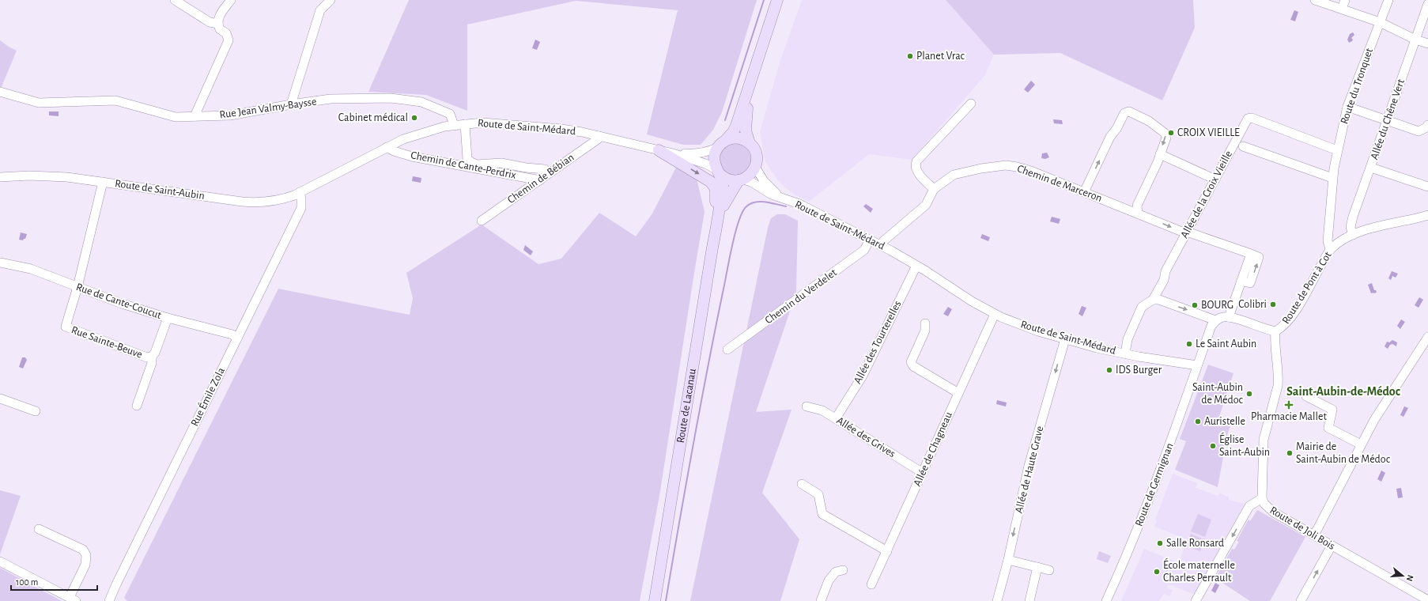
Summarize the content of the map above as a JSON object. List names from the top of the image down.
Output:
{
  "streets": {
    "main road": ["Route de Lacanau"],
    "street": [
      "Route du Tronquet",
      "Rue Jean Valmy-Baysse",
      "Allée du Chêne Vert",
      "Route de Saint-Médard",
      "Chemin de Cante-Perdrix",
      "Chemin de Bébian",
      "Chemin de Marceron",
      "Route de Saint-Aubin",
      "Allée de la Croix Vieille",
      "Route de Pont à Cot",
      "Chemin du Verdelet",
      "Rue de Cante-Coucut",
      "Rue Sainte-Beuve",
      "Allée des Tourterelles",
      "Rue Émile Zola",
      "Allée des Grives",
      "Allée de Chagneau",
      "Allée de Haute Grave",
      "Route de Germignan",
      "Route de Joli Bois"
    ]
  },
  "crossings": [
    ["Route du Tronquet", "Allée de la Croix Vieille"],
    ["Route du Tronquet", "Route de Pont à Cot"],
    ["Rue Jean Valmy-Baysse", "Route de Saint-Médard"],
    ["Allée du Chêne Vert", "Route de Pont à Cot"],
    ["Route de Saint-Médard", "Chemin de Cante-Perdrix"],
    ["Route de Saint-Médard", "Chemin de Bébian"],
    ["Route de Saint-Médard", "Chemin de Marceron"],
    ["Route de Saint-Médard", "Route de Saint-Aubin"],
    ["Route de Saint-Médard", "Allée de la Croix Vieille"],
    ["Route de Saint-Médard", "Chemin du Verdelet"],
    ["Route de Saint-Médard", "Allée des Tourterelles"],
    ["Route de Saint-Médard", "Route de Lacanau"],
    ["Route de Saint-Médard", "Allée de Chagneau"],
    ["Route de Saint-Médard", "Allée de Haute Grave"],
    ["Route de Saint-Médard", "Route de Germignan"],
    ["Chemin de Cante-Perdrix", "Chemin de Bébian"],
    ["Chemin de Marceron", "Allée de la Croix Vieille"],
    ["Route de Saint-Aubin", "Rue Émile Zola"],
    ["Route de Pont à Cot", "Route de Joli Bois"],
    ["Rue de Cante-Coucut", "Rue Sainte-Beuve"],
    ["Rue de Cante-Coucut", "Rue Émile Zola"],
    ["Allée des Tourterelles", "Allée des Grives"],
    ["Allée des Grives", "Allée de Chagneau"]
  ],
  "one_way": ["Allée de Haute Grave"],
  "districts": ["Saint-Aubin-de-Médoc"],
  "places": {
    "other": [
      "Planet Vrac",
      "Cabinet médical",
      "CROIX VIEILLE",
      "Colibri",
      "BOURG",
      "Le Saint Aubin",
      "lDS Burger",
      "Saint-Aubin de Médoc",
      "Auristelle",
      "Église Saint-Aubin",
      "Mairie de Saint-Aubin de Médoc",
      "Salle Ronsard",
      "École maternelle Charles Perrault"
    ],
    "health": ["Pharmacie Mallet"]
  },
  "scale_bar": "100 m",
  "north": "right"
}
